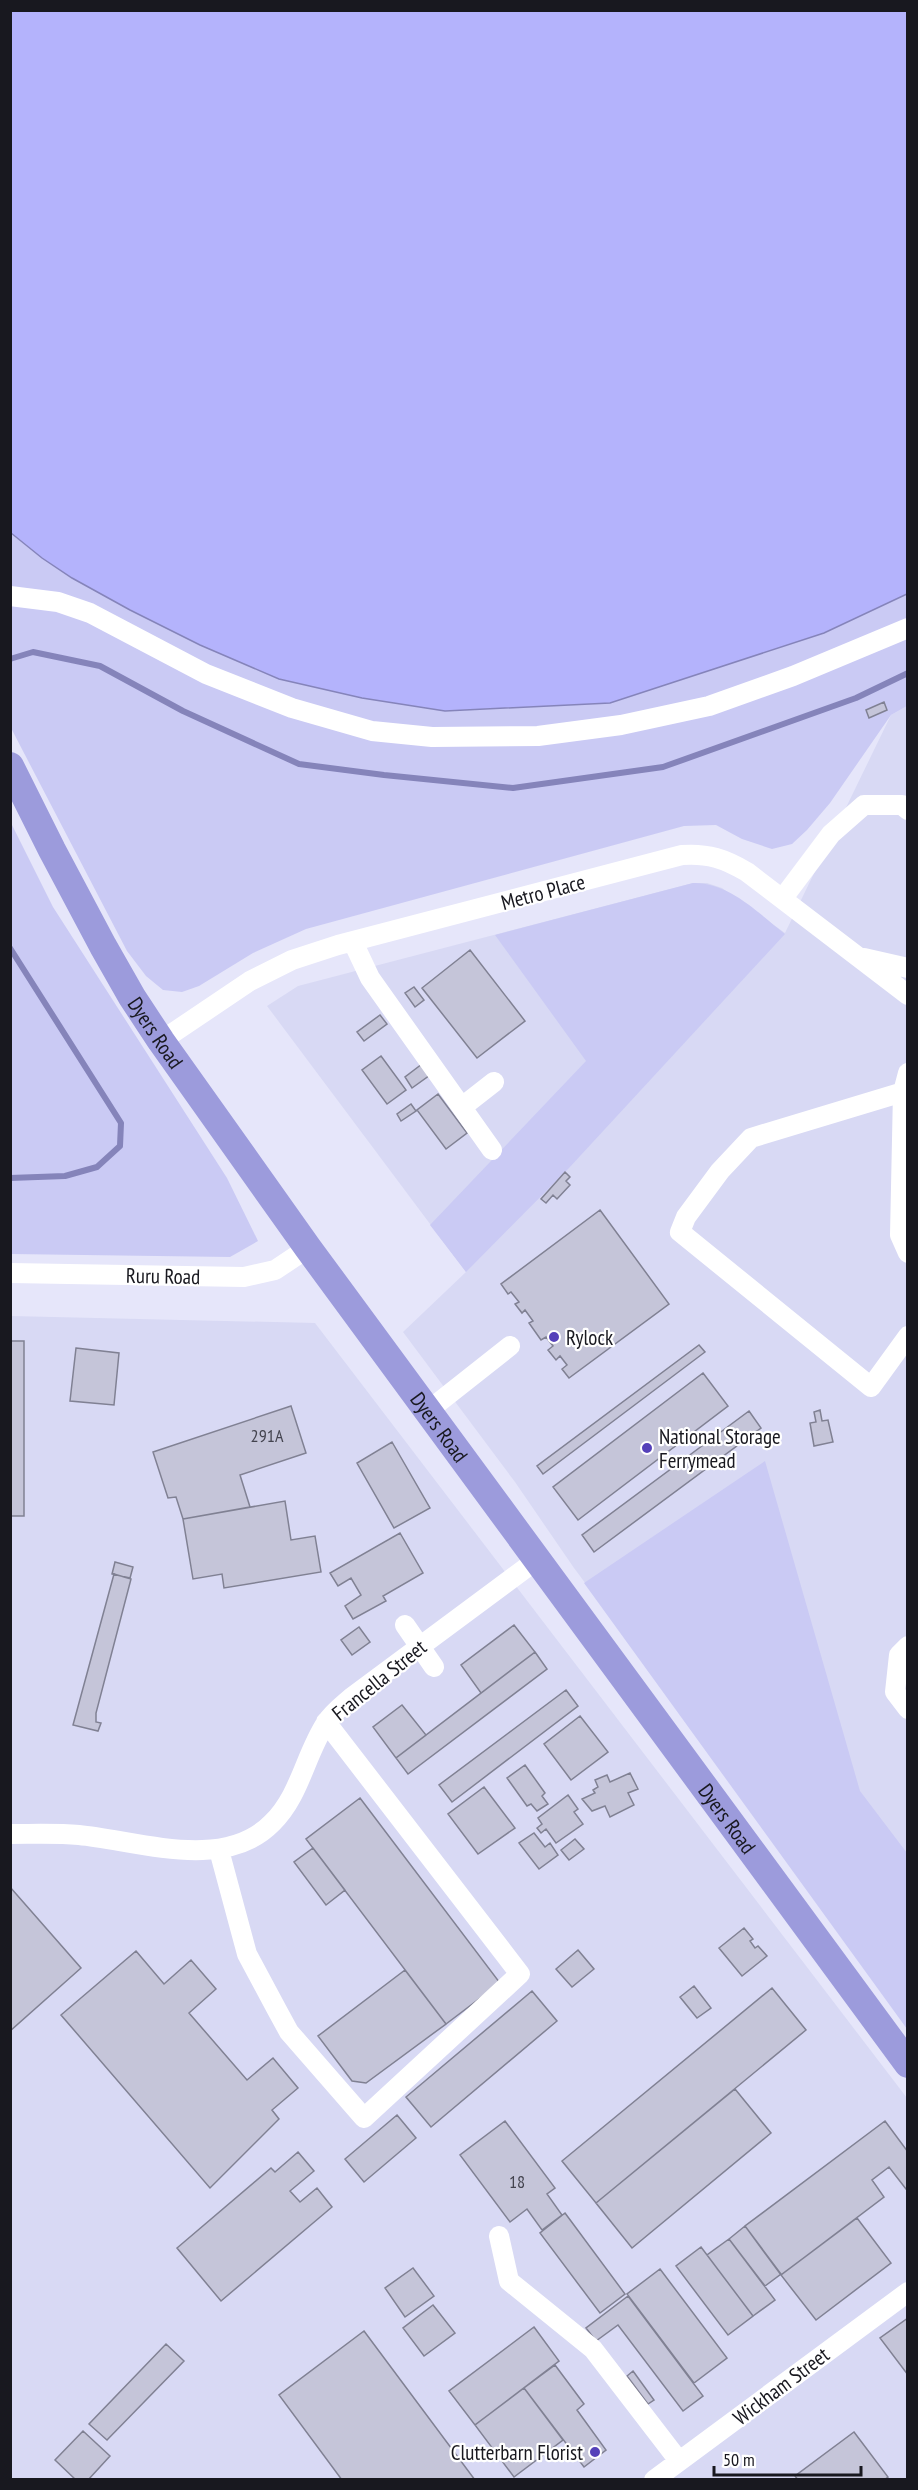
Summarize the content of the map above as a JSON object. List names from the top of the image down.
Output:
{
  "streets": {
    "highway": ["Dyers Road"],
    "street": [
      "Metro Place",
      "Ruru Road",
      "Francella Street",
      "Wickham Street"
    ]
  },
  "crossings": [
    ["Metro Place", "Dyers Road"],
    ["Dyers Road", "Ruru Road"],
    ["Dyers Road", "Francella Street"]
  ],
  "places": ["Rylock", "National Storage Ferrymead", "Clutterbarn Florist"],
  "house_numbers": ["291A", "18"],
  "scale_bar": "50 m"
}
